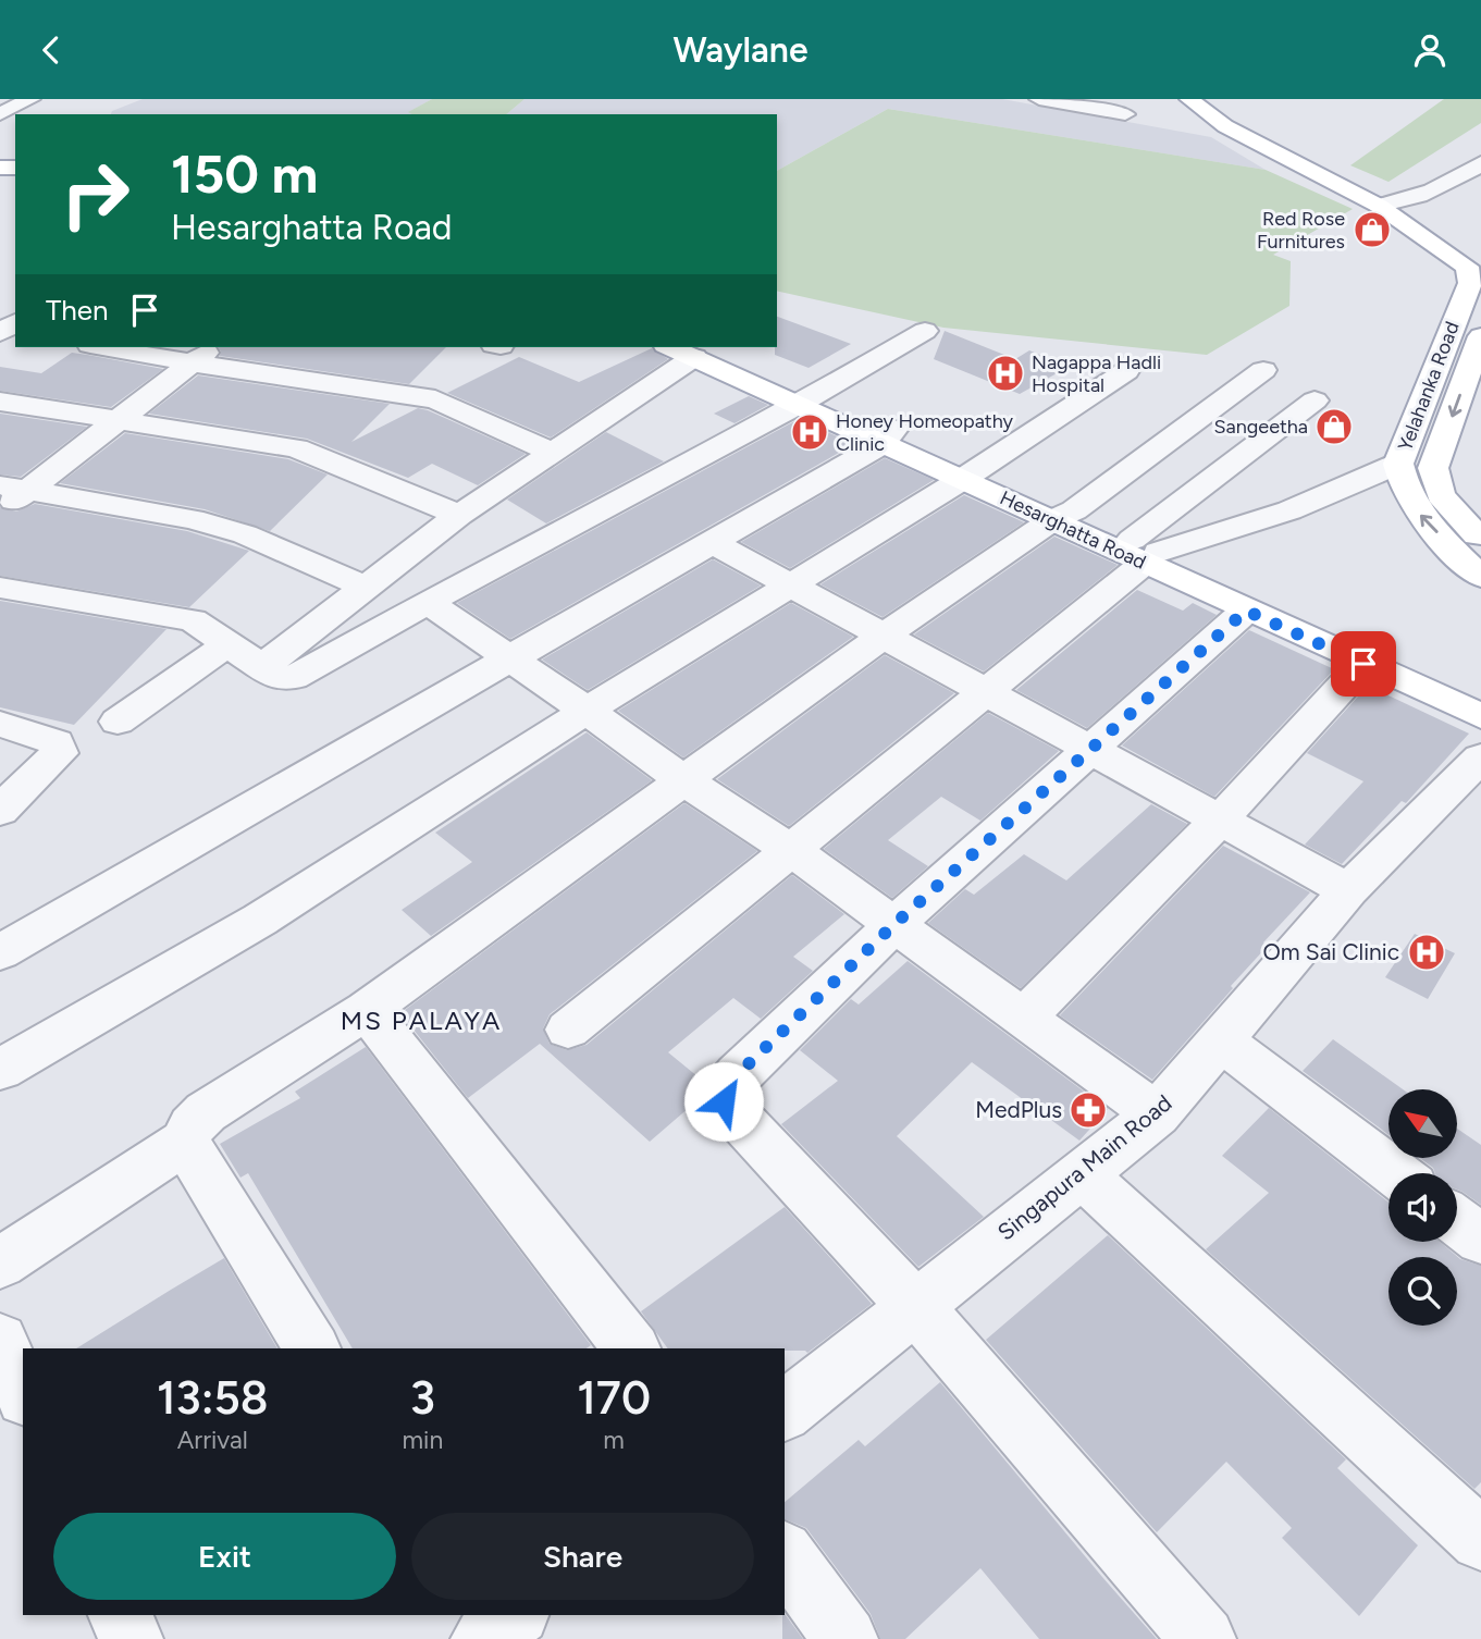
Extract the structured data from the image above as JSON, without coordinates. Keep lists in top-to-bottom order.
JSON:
{
  "streets": {
    "main road": ["Yelahanka Road", "Hesarghatta Road"],
    "street": ["Singapura Main Road"]
  },
  "districts": ["MS PALAYA"],
  "places": {
    "shop": ["Red Rose Furnitures", "Sangeetha"],
    "hospital": ["Nagappa Hadli Hospital", "Honey Homeopathy Clinic", "Om Sai Clinic"],
    "pharmacy": ["MedPlus"]
  },
  "north": "top left",
  "page": {
    "header": "Waylane",
    "turn": ["150 m", "Hesarghatta Road"],
    "then": "Then",
    "eta": [
      "13:58",
      "Arrival",
      "3",
      "min",
      "170",
      "m"
    ],
    "buttons": ["Exit", "Share"]
  }
}
